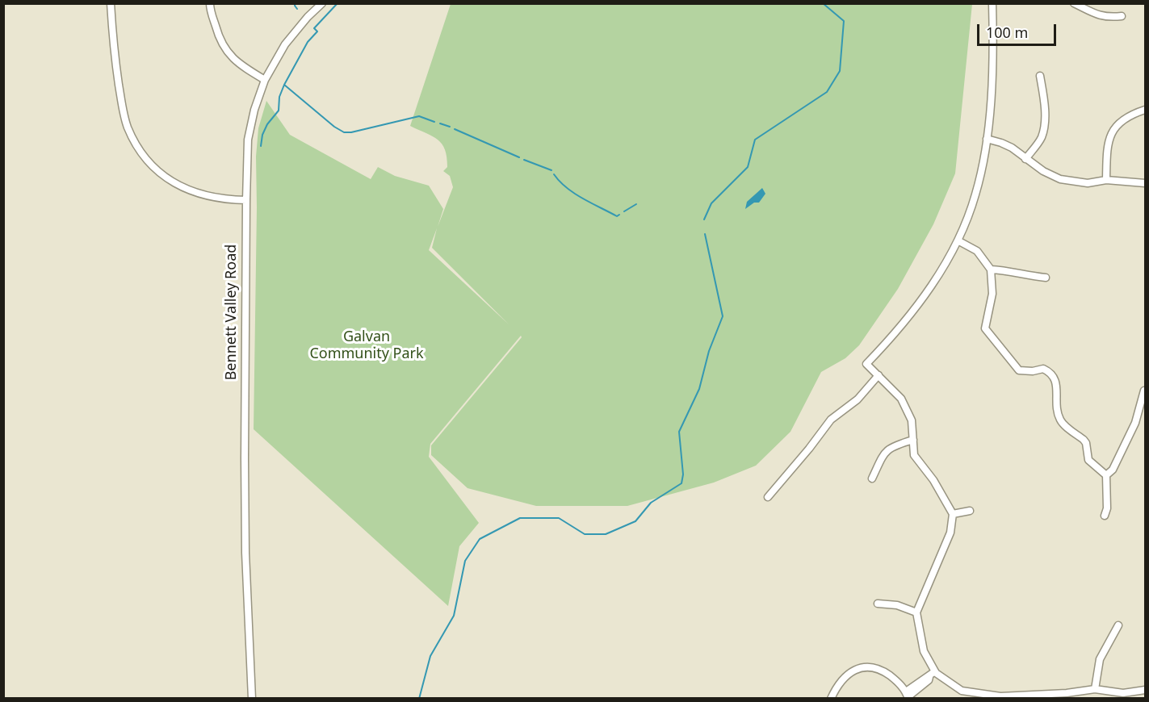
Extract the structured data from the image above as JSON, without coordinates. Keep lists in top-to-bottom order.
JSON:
{
  "streets": {
    "street": ["Bennett Valley Road"]
  },
  "parks": ["Galvan Community Park"],
  "scale_bar": "100 m"
}
